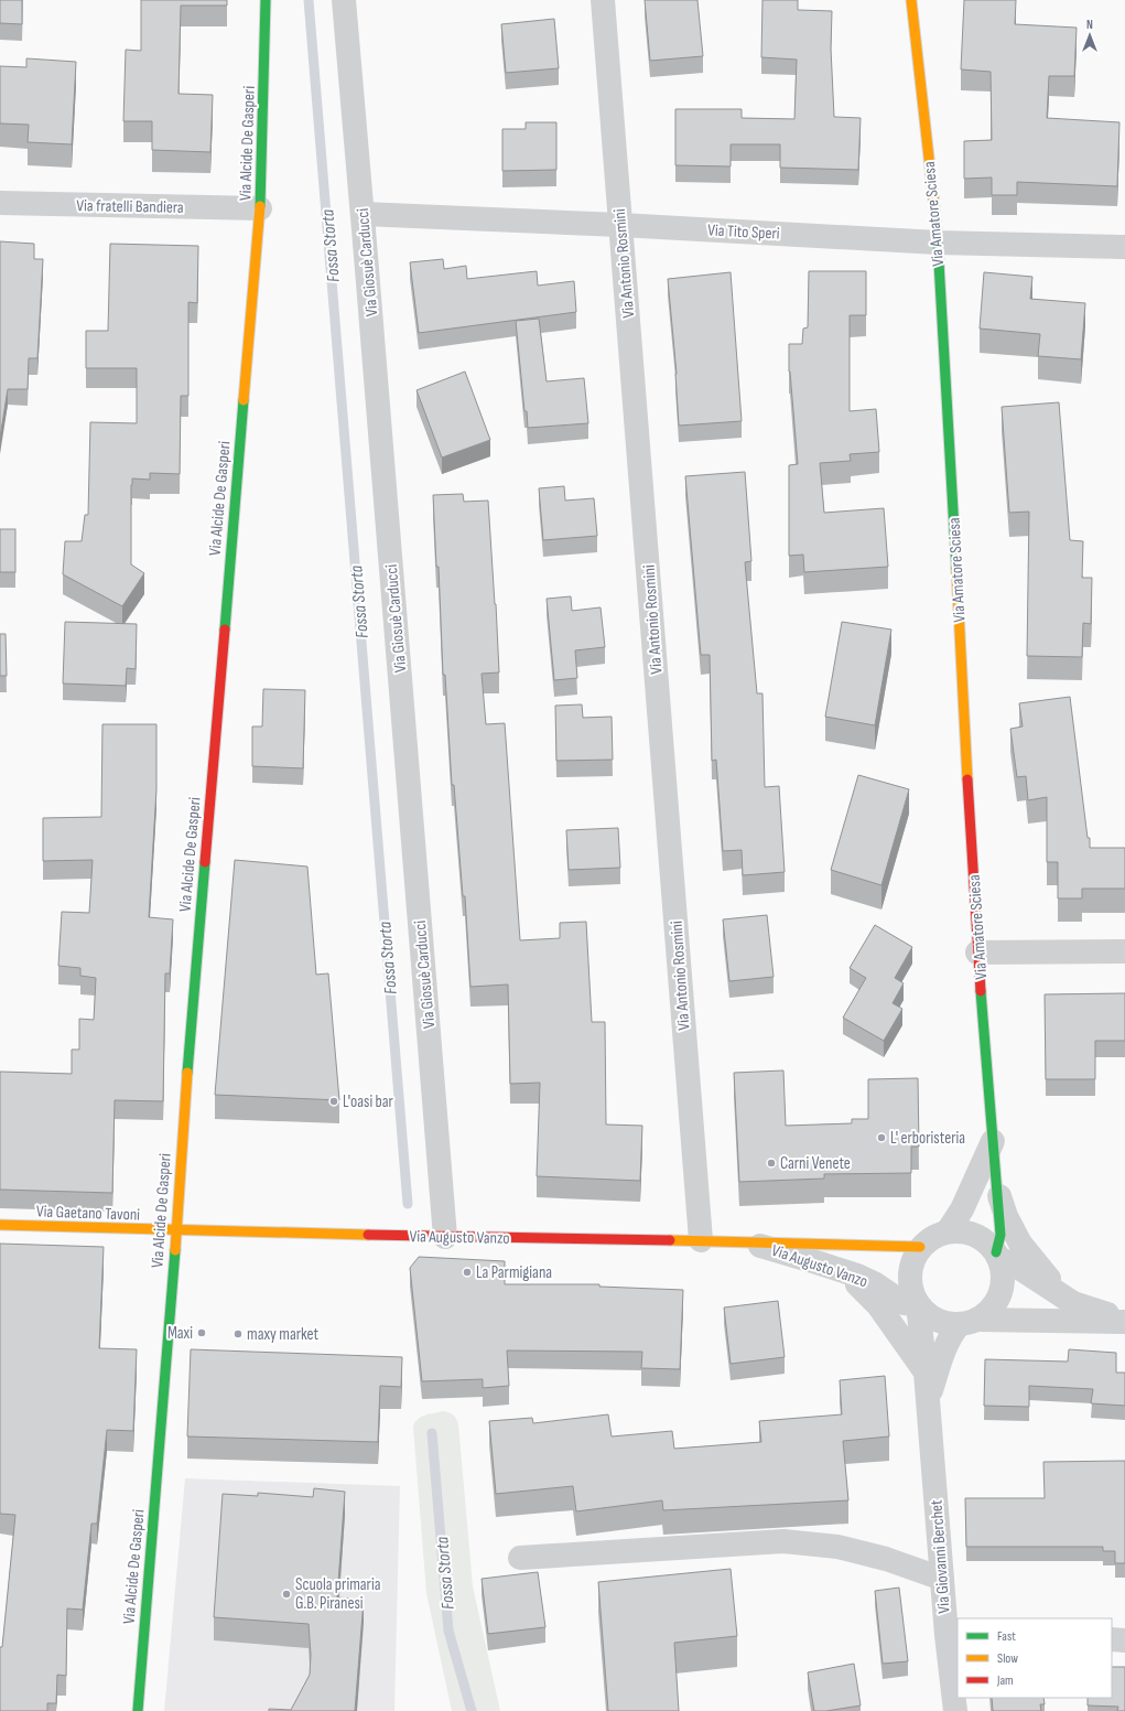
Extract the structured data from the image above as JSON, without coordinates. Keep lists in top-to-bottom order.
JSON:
{
  "streets": {
    "street": [
      "Via Alcide De Gasperi",
      "Via fratelli Bandiera",
      "Via Amatore Sciesa",
      "Via Tito Speri",
      "Via Giosuè Carducci",
      "Via Antonio Rosmini",
      "Via Gaetano Tavoni",
      "Via Augusto Vanzo",
      "Via Giovanni Berchet"
    ]
  },
  "crossings": [
    ["Via Alcide De Gasperi", "Via fratelli Bandiera"],
    ["Via Alcide De Gasperi", "Via Gaetano Tavoni"],
    ["Via Alcide De Gasperi", "Via Augusto Vanzo"],
    ["Via Amatore Sciesa", "Via Tito Speri"],
    ["Via Amatore Sciesa", "Via Augusto Vanzo"],
    ["Via Amatore Sciesa", "Via Giovanni Berchet"],
    ["Via Tito Speri", "Via Giosuè Carducci"],
    ["Via Tito Speri", "Via Antonio Rosmini"],
    ["Via Giosuè Carducci", "Via Augusto Vanzo"],
    ["Via Antonio Rosmini", "Via Augusto Vanzo"],
    ["Via Gaetano Tavoni", "Via Augusto Vanzo"],
    ["Via Augusto Vanzo", "Via Giovanni Berchet"]
  ],
  "water": ["Fossa Storta"],
  "places": [
    "L'oasi bar",
    "L' erboristeria",
    "Carni Venete",
    "La Parmigiana",
    "Maxi",
    "maxy market",
    "Scuola primaria G.B. Piranesi"
  ],
  "legend": ["Fast", "Slow", "Jam"],
  "north": "top"
}
